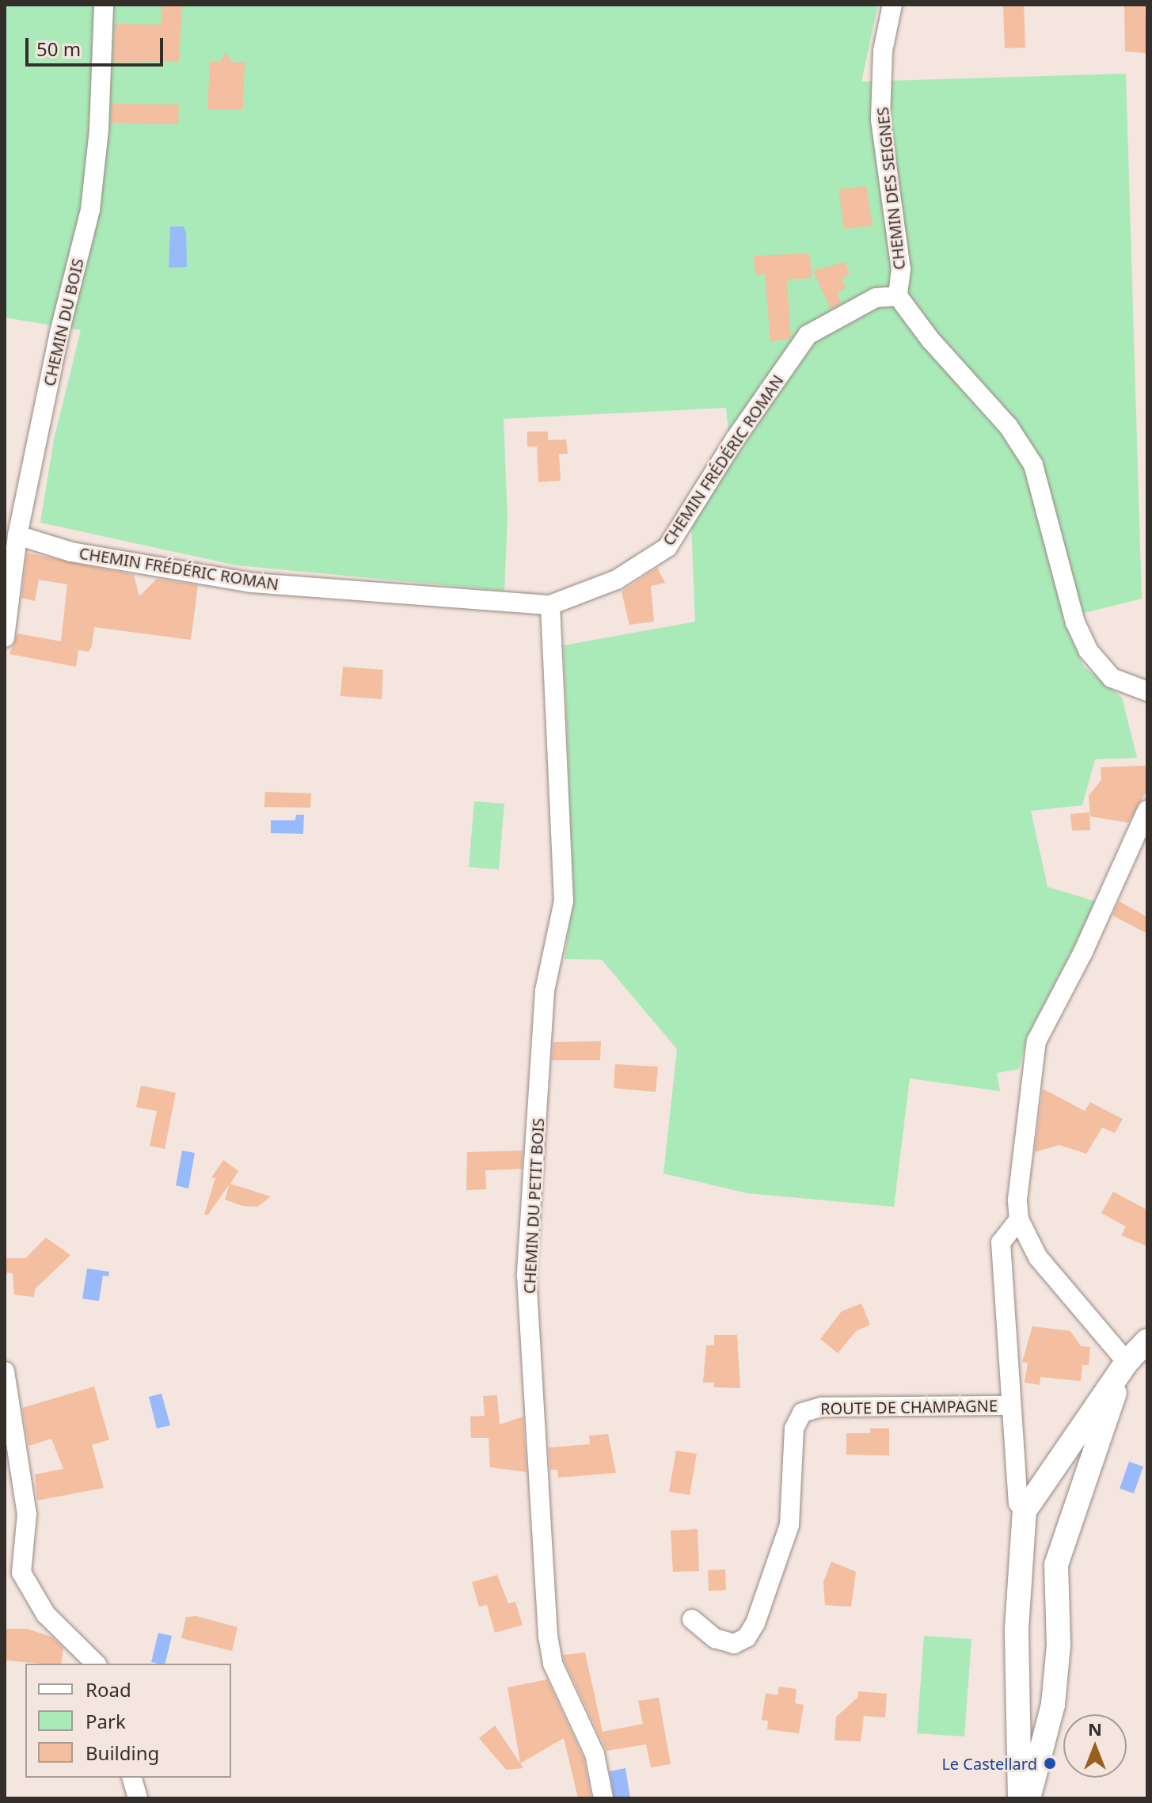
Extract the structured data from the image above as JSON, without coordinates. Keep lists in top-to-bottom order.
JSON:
{
  "streets": {
    "street": [
      "CHEMIN DES SEIGNES",
      "CHEMIN DU BOIS",
      "CHEMIN FRÉDÉRIC ROMAN",
      "CHEMIN DU PETIT BOIS",
      "ROUTE DE CHAMPAGNE"
    ]
  },
  "crossings": [
    ["CHEMIN DES SEIGNES", "CHEMIN FRÉDÉRIC ROMAN"],
    ["CHEMIN DU BOIS", "CHEMIN FRÉDÉRIC ROMAN"],
    ["CHEMIN FRÉDÉRIC ROMAN", "CHEMIN DU PETIT BOIS"]
  ],
  "places": ["Le Castellard"],
  "legend": ["Road", "Park", "Building"],
  "scale_bar": "50 m",
  "north": "top"
}
